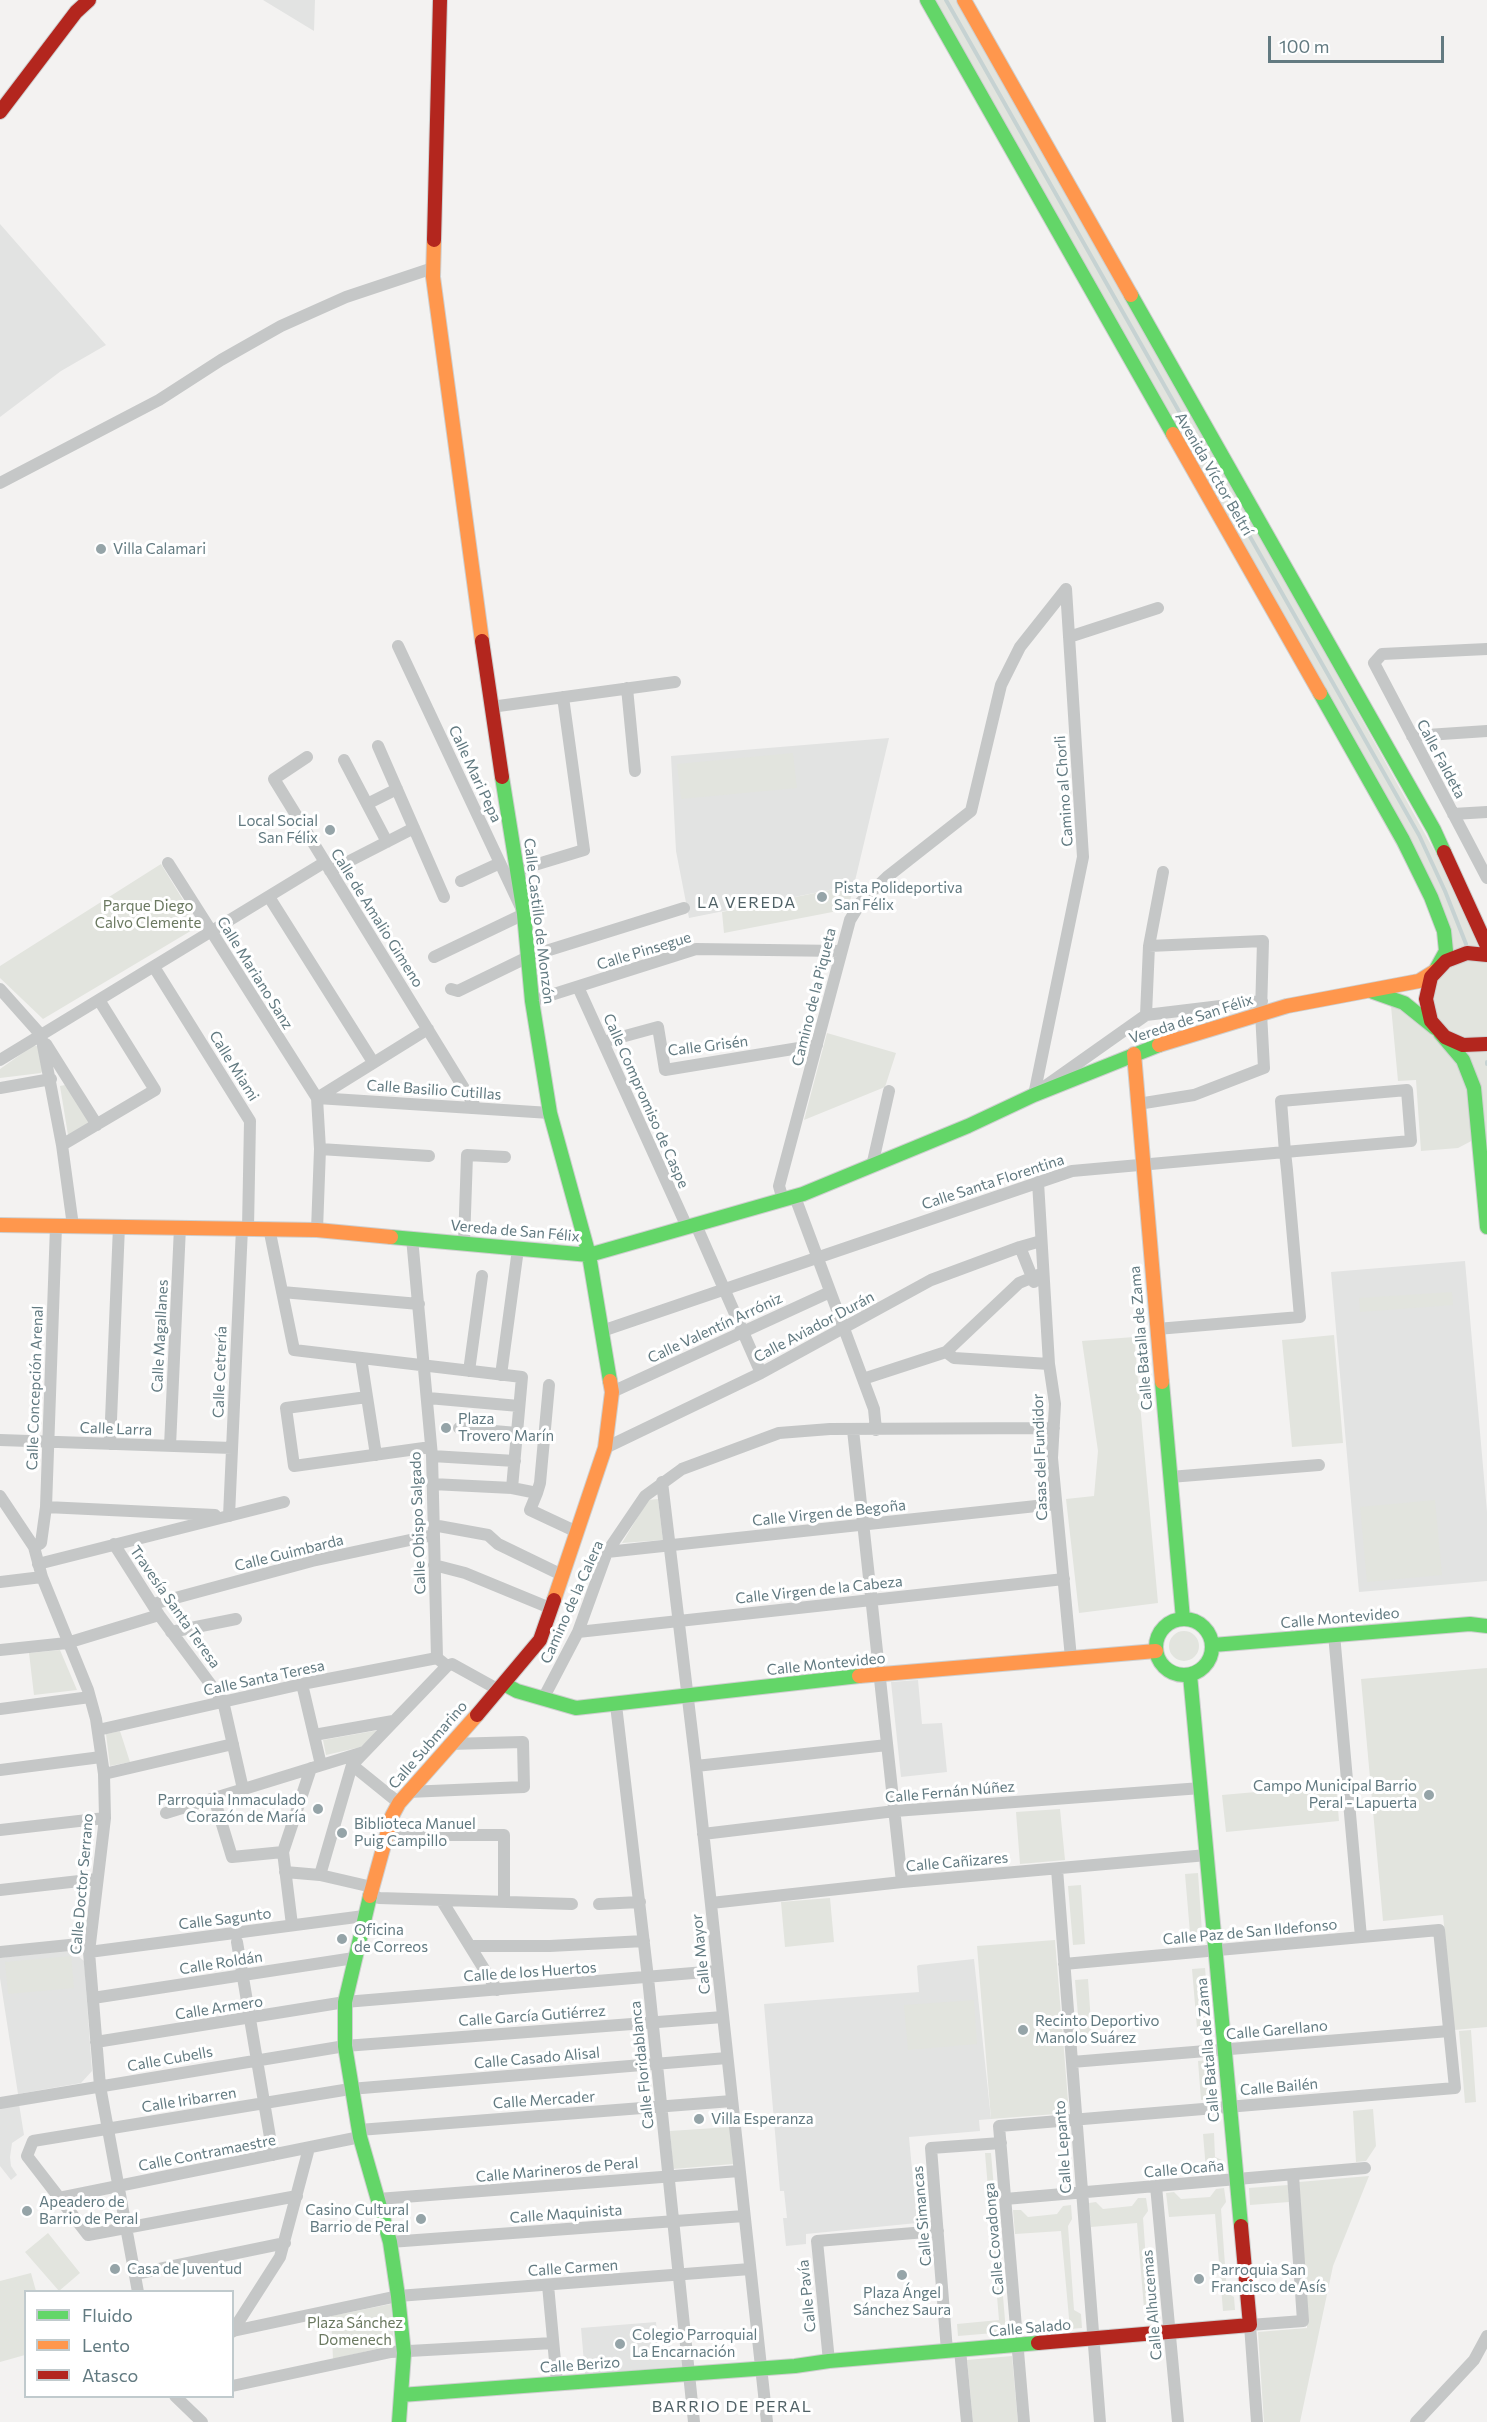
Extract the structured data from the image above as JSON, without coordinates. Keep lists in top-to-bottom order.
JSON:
{
  "streets": {
    "main road": [
      "Avenida Víctor Beltrí",
      "Calle Castillo de Monzón",
      "Vereda de San Félix",
      "Calle Batalla de Zama",
      "Calle Montevideo",
      "Calle Submarino",
      "Calle Salado",
      "Calle Berizo"
    ],
    "street": [
      "Calle Faldeta",
      "Calle Mari Pepa",
      "Camino al Chorli",
      "Calle de Amalio Gimeno",
      "Calle Pinsegue",
      "Calle Mariano Sanz",
      "Camino de la Piqueta",
      "Calle Grisén",
      "Calle Miami",
      "Calle Basilio Cutillas",
      "Calle Compromiso de Caspe",
      "Calle Santa Florentina",
      "Calle Aviador Durán",
      "Calle Valentín Arróniz",
      "Calle Magallanes",
      "Calle Cetrería",
      "Calle Concepción Arenal",
      "Calle Larra",
      "Casas del Fundidor",
      "Calle Virgen de Begoña",
      "Calle Obispo Salgado",
      "Calle Guimbarda",
      "Calle Virgen de la Cabeza",
      "Camino de la Calera",
      "Travesía Santa Teresa",
      "Calle Santa Teresa",
      "Calle Fernán Núñez",
      "Calle Cañizares",
      "Calle Doctor Serrano",
      "Calle Sagunto",
      "Calle Paz de San Ildefonso",
      "Calle Mayor",
      "Calle Roldán",
      "Calle de los Huertos",
      "Calle Armero",
      "Calle García Gutiérrez",
      "Calle Garellano",
      "Calle Casado Alisal",
      "Calle Cubells",
      "Calle Floridablanca",
      "Calle Bailén",
      "Calle Iribarren",
      "Calle Mercader",
      "Calle Lepanto",
      "Calle Contramaestre",
      "Calle Ocaña",
      "Calle Marineros de Peral",
      "Calle Maquinista",
      "Calle Simancas",
      "Calle Covadonga",
      "Calle Carmen",
      "Calle Pavía",
      "Calle Alhucemas"
    ]
  },
  "crossings": [
    ["Avenida Víctor Beltrí", "Vereda de San Félix"],
    ["Calle Mari Pepa", "Calle Castillo de Monzón"],
    ["Camino al Chorli", "Camino de la Piqueta"],
    ["Camino al Chorli", "Vereda de San Félix"],
    ["Calle de Amalio Gimeno", "Calle Basilio Cutillas"],
    ["Calle Castillo de Monzón", "Calle Pinsegue"],
    ["Calle Castillo de Monzón", "Vereda de San Félix"],
    ["Calle Castillo de Monzón", "Calle Basilio Cutillas"],
    ["Calle Castillo de Monzón", "Calle Submarino"],
    ["Calle Pinsegue", "Camino de la Piqueta"],
    ["Calle Pinsegue", "Calle Compromiso de Caspe"],
    ["Calle Mariano Sanz", "Calle Basilio Cutillas"],
    ["Camino de la Piqueta", "Vereda de San Félix"],
    ["Camino de la Piqueta", "Calle Grisén"],
    ["Vereda de San Félix", "Calle Miami"],
    ["Vereda de San Félix", "Calle Compromiso de Caspe"],
    ["Vereda de San Félix", "Calle Magallanes"],
    ["Vereda de San Félix", "Calle Batalla de Zama"],
    ["Vereda de San Félix", "Calle Cetrería"],
    ["Vereda de San Félix", "Calle Concepción Arenal"],
    ["Vereda de San Félix", "Calle Obispo Salgado"],
    ["Vereda de San Félix", "Calle Submarino"],
    ["Calle Grisén", "Calle Compromiso de Caspe"],
    ["Calle Miami", "Calle Cetrería"],
    ["Calle Compromiso de Caspe", "Calle Santa Florentina"],
    ["Calle Compromiso de Caspe", "Calle Aviador Durán"],
    ["Calle Compromiso de Caspe", "Calle Valentín Arróniz"],
    ["Calle Santa Florentina", "Calle Batalla de Zama"],
    ["Calle Santa Florentina", "Casas del Fundidor"],
    ["Calle Santa Florentina", "Calle Submarino"],
    ["Calle Aviador Durán", "Casas del Fundidor"],
    ["Calle Aviador Durán", "Calle Submarino"],
    ["Calle Valentín Arróniz", "Calle Submarino"],
    ["Calle Magallanes", "Calle Larra"],
    ["Calle Batalla de Zama", "Calle Montevideo"],
    ["Calle Batalla de Zama", "Calle Fernán Núñez"],
    ["Calle Batalla de Zama", "Calle Cañizares"],
    ["Calle Batalla de Zama", "Calle Paz de San Ildefonso"],
    ["Calle Batalla de Zama", "Calle Garellano"],
    ["Calle Batalla de Zama", "Calle Bailén"],
    ["Calle Batalla de Zama", "Calle Ocaña"],
    ["Calle Batalla de Zama", "Calle Salado"],
    ["Calle Cetrería", "Calle Larra"],
    ["Calle Concepción Arenal", "Calle Larra"],
    ["Calle Concepción Arenal", "Calle Doctor Serrano"],
    ["Casas del Fundidor", "Calle Virgen de Begoña"],
    ["Casas del Fundidor", "Calle Virgen de la Cabeza"],
    ["Casas del Fundidor", "Camino de la Calera"],
    ["Casas del Fundidor", "Calle Montevideo"],
    ["Calle Virgen de Begoña", "Camino de la Calera"],
    ["Calle Virgen de Begoña", "Calle Mayor"],
    ["Calle Obispo Salgado", "Calle Guimbarda"],
    ["Calle Obispo Salgado", "Calle Santa Teresa"],
    ["Calle Guimbarda", "Travesía Santa Teresa"],
    ["Calle Guimbarda", "Calle Submarino"],
    ["Calle Guimbarda", "Calle Doctor Serrano"],
    ["Calle Virgen de la Cabeza", "Camino de la Calera"],
    ["Calle Virgen de la Cabeza", "Calle Mayor"],
    ["Camino de la Calera", "Calle Montevideo"],
    ["Camino de la Calera", "Calle Mayor"],
    ["Travesía Santa Teresa", "Calle Santa Teresa"],
    ["Calle Montevideo", "Calle Submarino"],
    ["Calle Montevideo", "Calle Mayor"],
    ["Calle Montevideo", "Calle Floridablanca"],
    ["Calle Santa Teresa", "Calle Doctor Serrano"],
    ["Calle Submarino", "Calle Sagunto"],
    ["Calle Submarino", "Calle Roldán"],
    ["Calle Submarino", "Calle de los Huertos"],
    ["Calle Submarino", "Calle Armero"],
    ["Calle Submarino", "Calle García Gutiérrez"],
    ["Calle Submarino", "Calle Casado Alisal"],
    ["Calle Submarino", "Calle Cubells"],
    ["Calle Submarino", "Calle Iribarren"],
    ["Calle Submarino", "Calle Mercader"],
    ["Calle Submarino", "Calle Contramaestre"],
    ["Calle Submarino", "Calle Marineros de Peral"],
    ["Calle Submarino", "Calle Maquinista"],
    ["Calle Submarino", "Calle Carmen"],
    ["Calle Submarino", "Calle Berizo"],
    ["Calle Fernán Núñez", "Calle Mayor"],
    ["Calle Cañizares", "Calle Mayor"],
    ["Calle Cañizares", "Calle Lepanto"],
    ["Calle Doctor Serrano", "Calle Sagunto"],
    ["Calle Doctor Serrano", "Calle Roldán"],
    ["Calle Doctor Serrano", "Calle Armero"],
    ["Calle Doctor Serrano", "Calle Cubells"],
    ["Calle Doctor Serrano", "Calle Iribarren"],
    ["Calle Doctor Serrano", "Calle Contramaestre"],
    ["Calle Paz de San Ildefonso", "Calle Garellano"],
    ["Calle Paz de San Ildefonso", "Calle Bailén"],
    ["Calle Paz de San Ildefonso", "Calle Lepanto"],
    ["Calle Mayor", "Calle de los Huertos"],
    ["Calle Mayor", "Calle García Gutiérrez"],
    ["Calle Mayor", "Calle Casado Alisal"],
    ["Calle Mayor", "Calle Mercader"],
    ["Calle Mayor", "Calle Marineros de Peral"],
    ["Calle Mayor", "Calle Maquinista"],
    ["Calle Mayor", "Calle Carmen"],
    ["Calle Mayor", "Calle Salado"],
    ["Calle Mayor", "Calle Berizo"],
    ["Calle de los Huertos", "Calle Armero"],
    ["Calle de los Huertos", "Calle Floridablanca"],
    ["Calle García Gutiérrez", "Calle Cubells"],
    ["Calle García Gutiérrez", "Calle Floridablanca"],
    ["Calle Garellano", "Calle Bailén"],
    ["Calle Garellano", "Calle Lepanto"],
    ["Calle Casado Alisal", "Calle Floridablanca"],
    ["Calle Casado Alisal", "Calle Iribarren"],
    ["Calle Floridablanca", "Calle Mercader"],
    ["Calle Floridablanca", "Calle Marineros de Peral"],
    ["Calle Floridablanca", "Calle Maquinista"],
    ["Calle Floridablanca", "Calle Carmen"],
    ["Calle Floridablanca", "Calle Berizo"],
    ["Calle Bailén", "Calle Lepanto"],
    ["Calle Bailén", "Calle Covadonga"],
    ["Calle Iribarren", "Calle Contramaestre"],
    ["Calle Mercader", "Calle Contramaestre"],
    ["Calle Lepanto", "Calle Ocaña"],
    ["Calle Lepanto", "Calle Salado"],
    ["Calle Ocaña", "Calle Covadonga"],
    ["Calle Ocaña", "Calle Alhucemas"],
    ["Calle Ocaña", "Calle Salado"],
    ["Calle Simancas", "Calle Covadonga"],
    ["Calle Simancas", "Calle Pavía"],
    ["Calle Simancas", "Calle Salado"],
    ["Calle Covadonga", "Calle Salado"],
    ["Calle Pavía", "Calle Salado"],
    ["Calle Alhucemas", "Calle Salado"],
    ["Calle Salado", "Calle Berizo"]
  ],
  "districts": ["LA VEREDA", "BARRIO DE PERAL"],
  "parks": ["Parque Diego Calvo Clemente", "Plaza Sánchez Domenech"],
  "places": [
    "Villa Calamari",
    "Local Social San Félix",
    "Pista Polideportiva San Félix",
    "Plaza Trovero Marín",
    "Campo Municipal Barrio Peral - Lapuerta",
    "Parroquia Inmaculado Corazón de María",
    "Biblioteca Manuel Puig Campillo",
    "Oficina de Correos",
    "Recinto Deportivo Manolo Suárez",
    "Villa Esperanza",
    "Apeadero de Barrio de Peral",
    "Casino Cultural Barrio de Peral",
    "Casa de Juventud",
    "Plaza Ángel Sánchez Saura",
    "Parroquia San Francisco de Asís",
    "Colegio Parroquial La Encarnación"
  ],
  "legend": ["Fluido", "Lento", "Atasco"],
  "scale_bar": "100 m"
}
